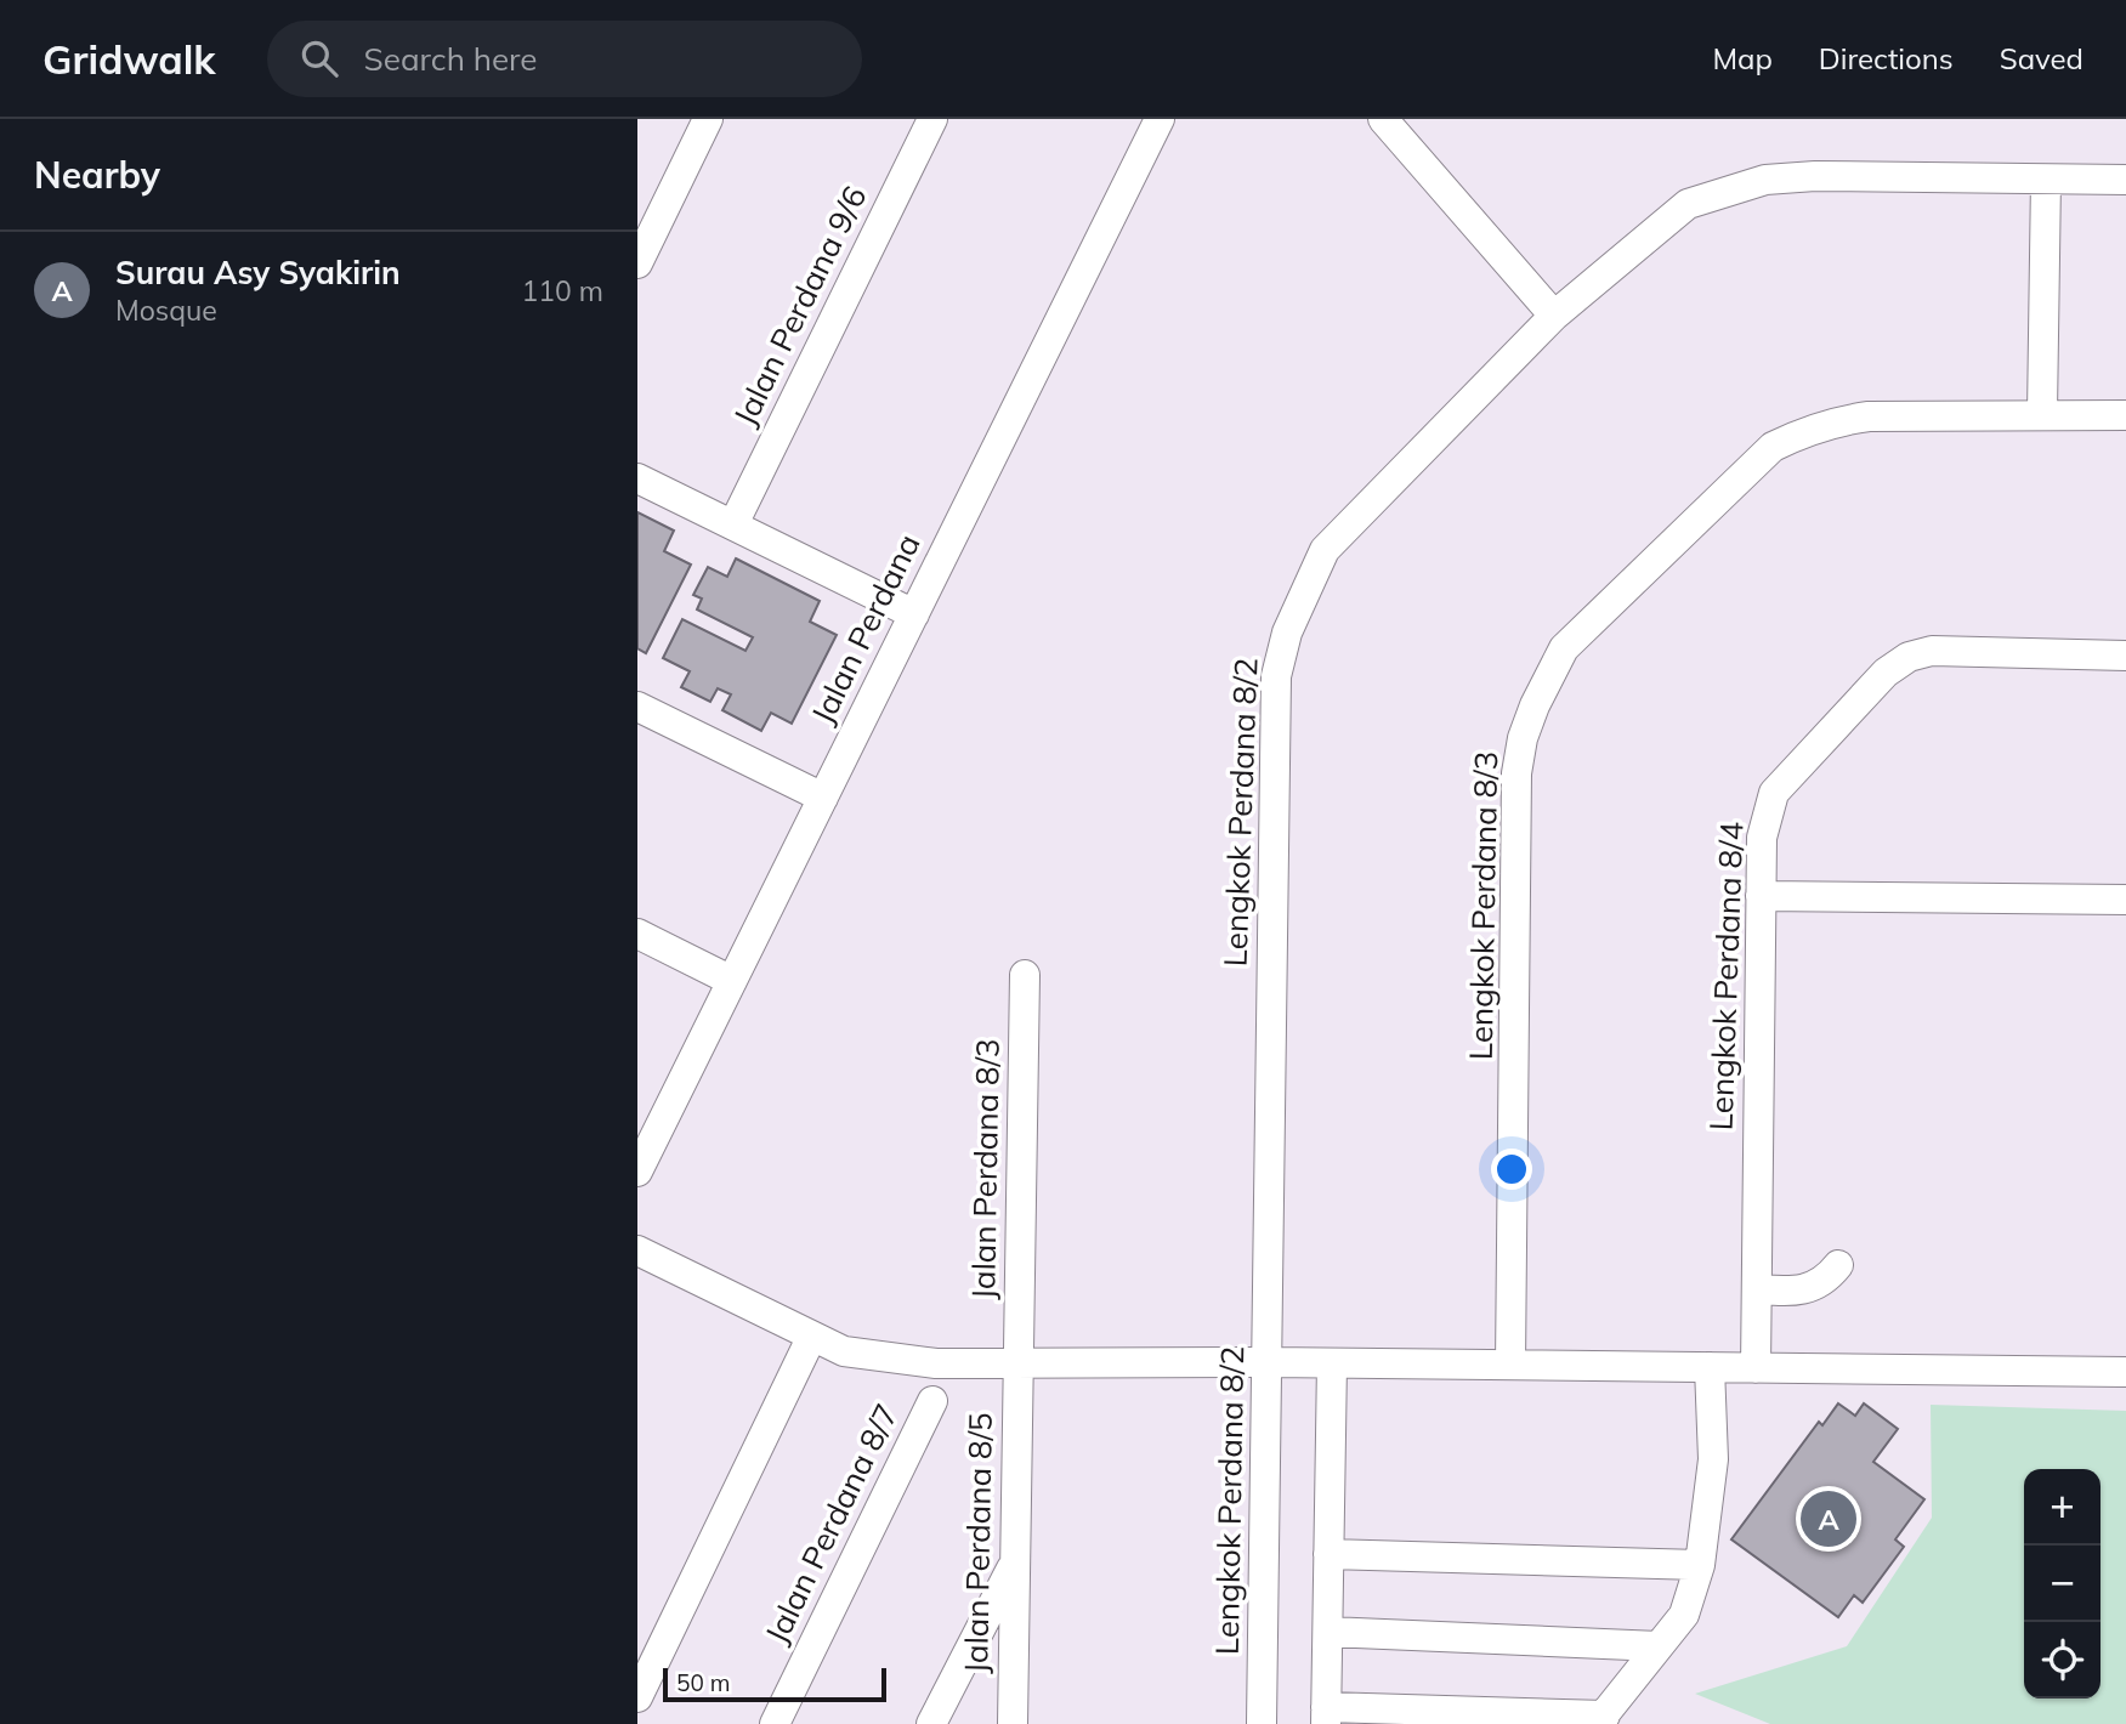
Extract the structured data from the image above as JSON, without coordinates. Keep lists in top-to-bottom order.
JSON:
{
  "streets": {
    "street": [
      "Jalan Perdana 9/6",
      "Jalan Perdana",
      "Lengkok Perdana 8/2",
      "Lengkok Perdana 8/3",
      "Lengkok Perdana 8/4",
      "Jalan Perdana 8/3",
      "Jalan Perdana 8/7",
      "Jalan Perdana 8/5"
    ]
  },
  "crossings": [
    ["Jalan Perdana 8/3", "Jalan Perdana 8/5"]
  ],
  "scale_bar": "50 m",
  "page": {
    "header": "Gridwalk",
    "search": "Search here",
    "nav": ["Map", "Directions", "Saved"],
    "heading": "Nearby",
    "list": [
      {
        "mark": "A",
        "name": "Surau Asy Syakirin",
        "note": "Mosque",
        "value": "110 m"
      }
    ],
    "map_buttons": ["+", "−"],
    "pins": "A",
    "scale": "50 m"
  }
}
